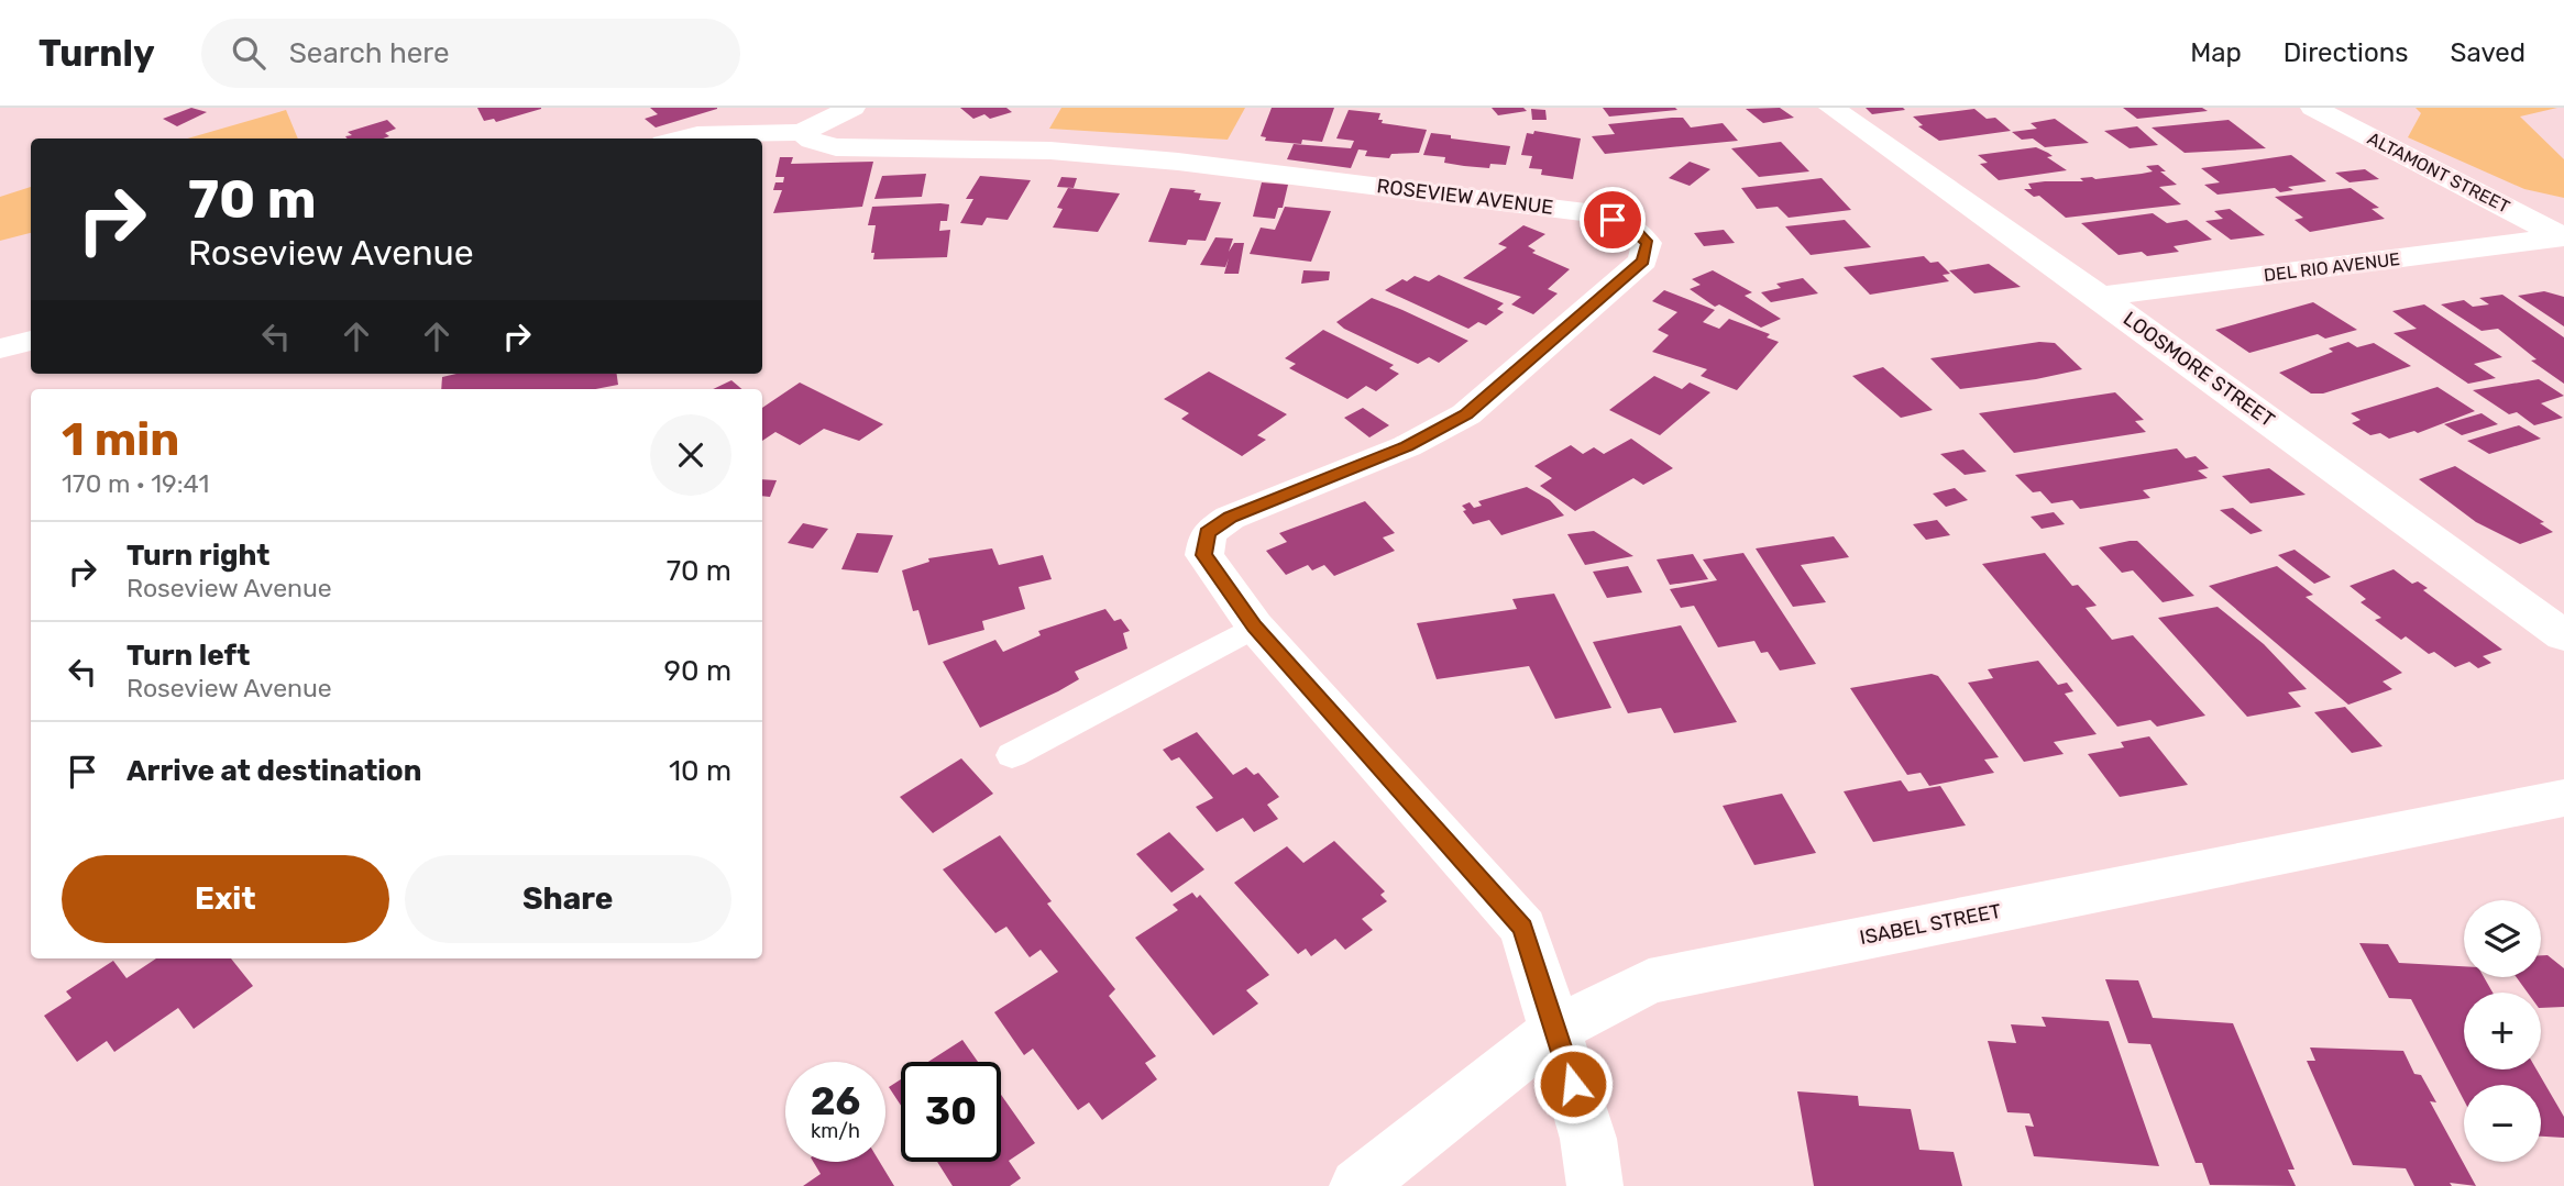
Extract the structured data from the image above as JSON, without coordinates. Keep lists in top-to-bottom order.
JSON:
{
  "streets": {
    "street": [
      "ALTAMONT STREET",
      "ROSEVIEW AVENUE",
      "DEL RIO AVENUE",
      "LOOSMORE STREET",
      "ISABEL STREET"
    ]
  },
  "crossings": [
    ["ALTAMONT STREET", "DEL RIO AVENUE"],
    ["ROSEVIEW AVENUE", "ISABEL STREET"],
    ["DEL RIO AVENUE", "LOOSMORE STREET"]
  ],
  "page": {
    "header": "Turnly",
    "search": "Search here",
    "nav": ["Map", "Directions", "Saved"],
    "turn": ["70 m", "Roseview Avenue"],
    "heading": ["1 min", "170 m · 19:41"],
    "list": [
      {
        "name": "Turn right",
        "note": "Roseview Avenue",
        "value": "70 m"
      },
      {
        "name": "Turn left",
        "note": "Roseview Avenue",
        "value": "90 m"
      },
      {
        "name": "Arrive at destination",
        "value": "10 m"
      }
    ],
    "buttons": ["Exit", "Share"],
    "map_buttons": ["+", "−"],
    "speed": "26 km/h",
    "limit": "30"
  }
}
